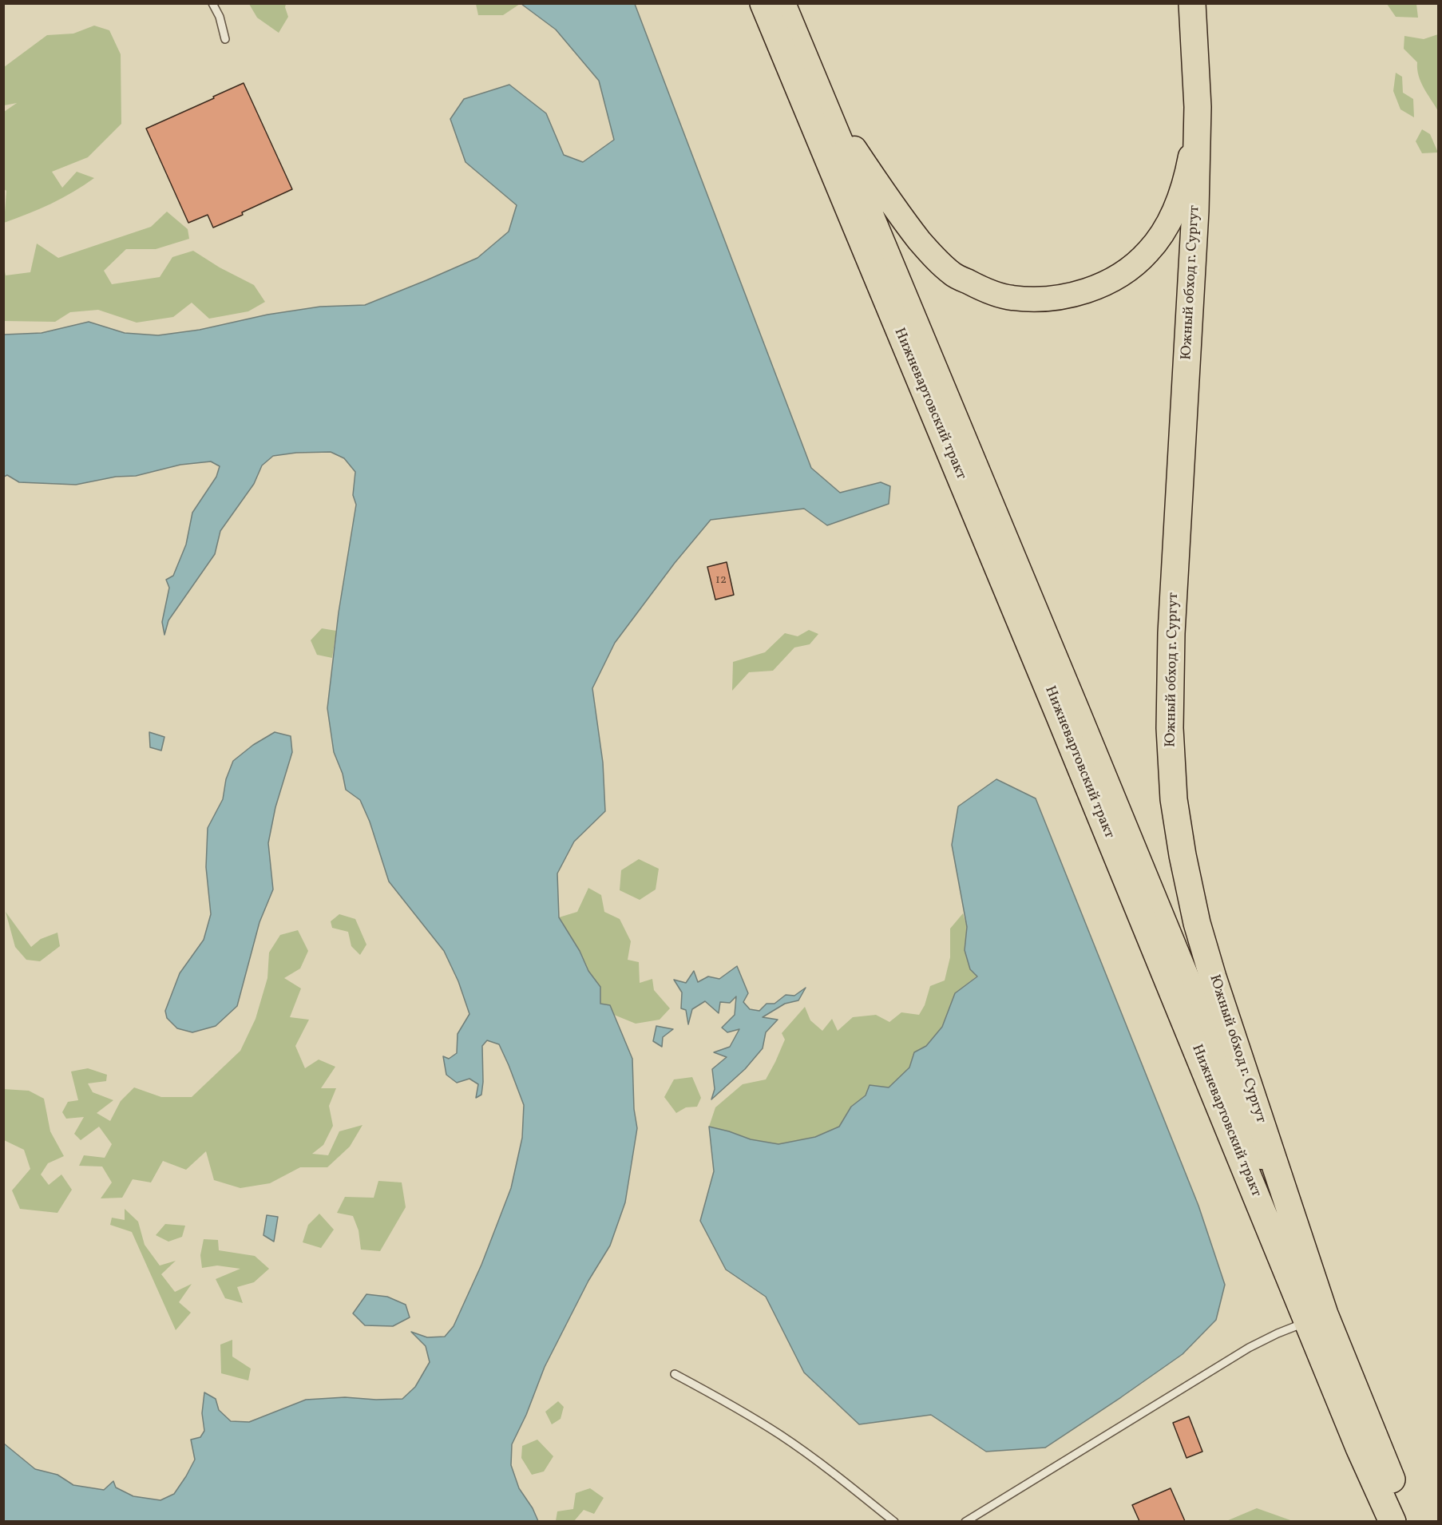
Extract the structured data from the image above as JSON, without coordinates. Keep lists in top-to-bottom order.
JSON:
{
  "streets": {
    "highway": ["Южный обход г. Сургут", "Нижневартовский тракт"]
  },
  "crossings": [
    ["Южный обход г. Сургут", "Нижневартовский тракт"]
  ],
  "house_numbers": ["12"]
}
